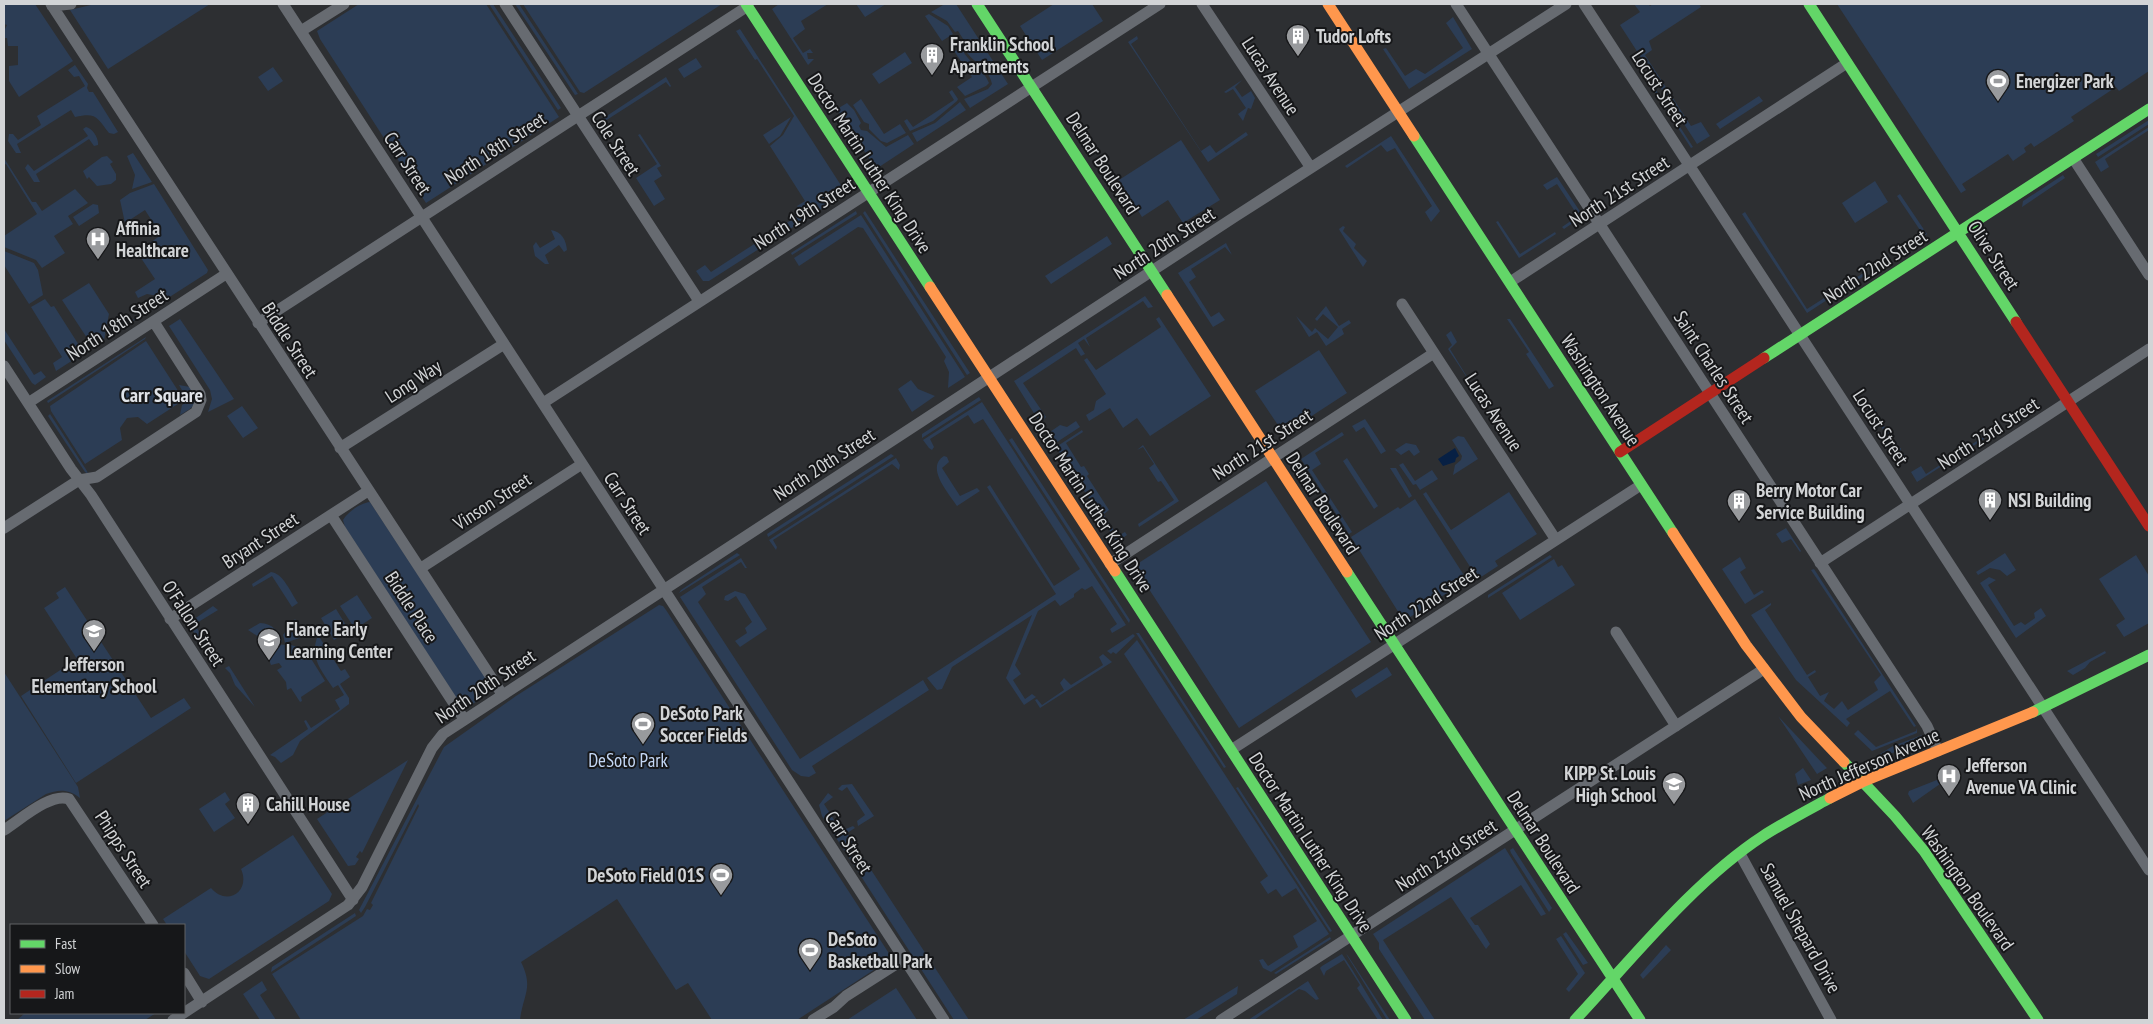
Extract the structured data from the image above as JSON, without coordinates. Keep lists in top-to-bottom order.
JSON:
{
  "streets": {
    "main road": [
      "Doctor Martin Luther King Drive",
      "Delmar Boulevard",
      "Olive Street",
      "North 22nd Street",
      "Washington Avenue",
      "North Jefferson Avenue",
      "Washington Boulevard"
    ],
    "street": [
      "Lucas Avenue",
      "Locust Street",
      "Cole Street",
      "North 18th Street",
      "Carr Street",
      "North 21st Street",
      "North 19th Street",
      "North 20th Street",
      "Biddle Street",
      "Saint Charles Street",
      "Long Way",
      "North 23rd Street",
      "Vinson Street",
      "Bryant Street",
      "Biddle Place",
      "O'Fallon Street",
      "Phipps Street",
      "Samuel Shepard Drive"
    ]
  },
  "crossings": [
    ["Lucas Avenue", "North 21st Street"],
    ["Lucas Avenue", "North 20th Street"],
    ["Lucas Avenue", "North 22nd Street"],
    ["Locust Street", "North 21st Street"],
    ["Locust Street", "North 22nd Street"],
    ["Locust Street", "North 23rd Street"],
    ["Locust Street", "North Jefferson Avenue"],
    ["Cole Street", "North 18th Street"],
    ["Cole Street", "North 19th Street"],
    ["North 18th Street", "Carr Street"],
    ["North 18th Street", "Doctor Martin Luther King Drive"],
    ["North 18th Street", "Biddle Street"],
    ["North 18th Street", "O'Fallon Street"],
    ["Carr Street", "North 19th Street"],
    ["Carr Street", "North 20th Street"],
    ["Carr Street", "Long Way"],
    ["Carr Street", "Vinson Street"],
    ["Doctor Martin Luther King Drive", "North 21st Street"],
    ["Doctor Martin Luther King Drive", "North 19th Street"],
    ["Doctor Martin Luther King Drive", "North 20th Street"],
    ["Doctor Martin Luther King Drive", "North 22nd Street"],
    ["Doctor Martin Luther King Drive", "North 23rd Street"],
    ["Delmar Boulevard", "North 21st Street"],
    ["Delmar Boulevard", "North 19th Street"],
    ["Delmar Boulevard", "North 20th Street"],
    ["Delmar Boulevard", "North 22nd Street"],
    ["Delmar Boulevard", "North 23rd Street"],
    ["Delmar Boulevard", "North Jefferson Avenue"],
    ["North 21st Street", "Olive Street"],
    ["North 21st Street", "Saint Charles Street"],
    ["North 21st Street", "Washington Avenue"],
    ["North 20th Street", "Biddle Street"],
    ["North 20th Street", "Saint Charles Street"],
    ["North 20th Street", "Washington Avenue"],
    ["North 20th Street", "Biddle Place"],
    ["North 20th Street", "O'Fallon Street"],
    ["Olive Street", "North 22nd Street"],
    ["Olive Street", "North 23rd Street"],
    ["North 22nd Street", "Saint Charles Street"],
    ["North 22nd Street", "Washington Avenue"],
    ["Biddle Street", "Long Way"],
    ["Biddle Street", "Vinson Street"],
    ["Biddle Street", "Bryant Street"],
    ["Saint Charles Street", "North 23rd Street"],
    ["Saint Charles Street", "North Jefferson Avenue"],
    ["Washington Avenue", "North 23rd Street"],
    ["Washington Avenue", "North Jefferson Avenue"],
    ["Washington Avenue", "Washington Boulevard"],
    ["Bryant Street", "Biddle Place"],
    ["Bryant Street", "O'Fallon Street"],
    ["North Jefferson Avenue", "Washington Boulevard"],
    ["North Jefferson Avenue", "Samuel Shepard Drive"]
  ],
  "districts": ["Carr Square"],
  "parks": ["DeSoto Park"],
  "places": {
    "building": [
      "Tudor Lofts",
      "Franklin School Apartments",
      "NSI Building",
      "Berry Motor Car Service Building",
      "Cahill House"
    ],
    "sports": [
      "Energizer Park",
      "DeSoto Park Soccer Fields",
      "DeSoto Field 01S",
      "DeSoto Basketball Park"
    ],
    "hospital": ["Affinia Healthcare", "Jefferson Avenue VA Clinic"],
    "school or university": ["Jefferson Elementary School", "Flance Early Learning Center", "KIPP St. Louis High School"]
  },
  "legend": ["Fast", "Slow", "Jam"]
}
